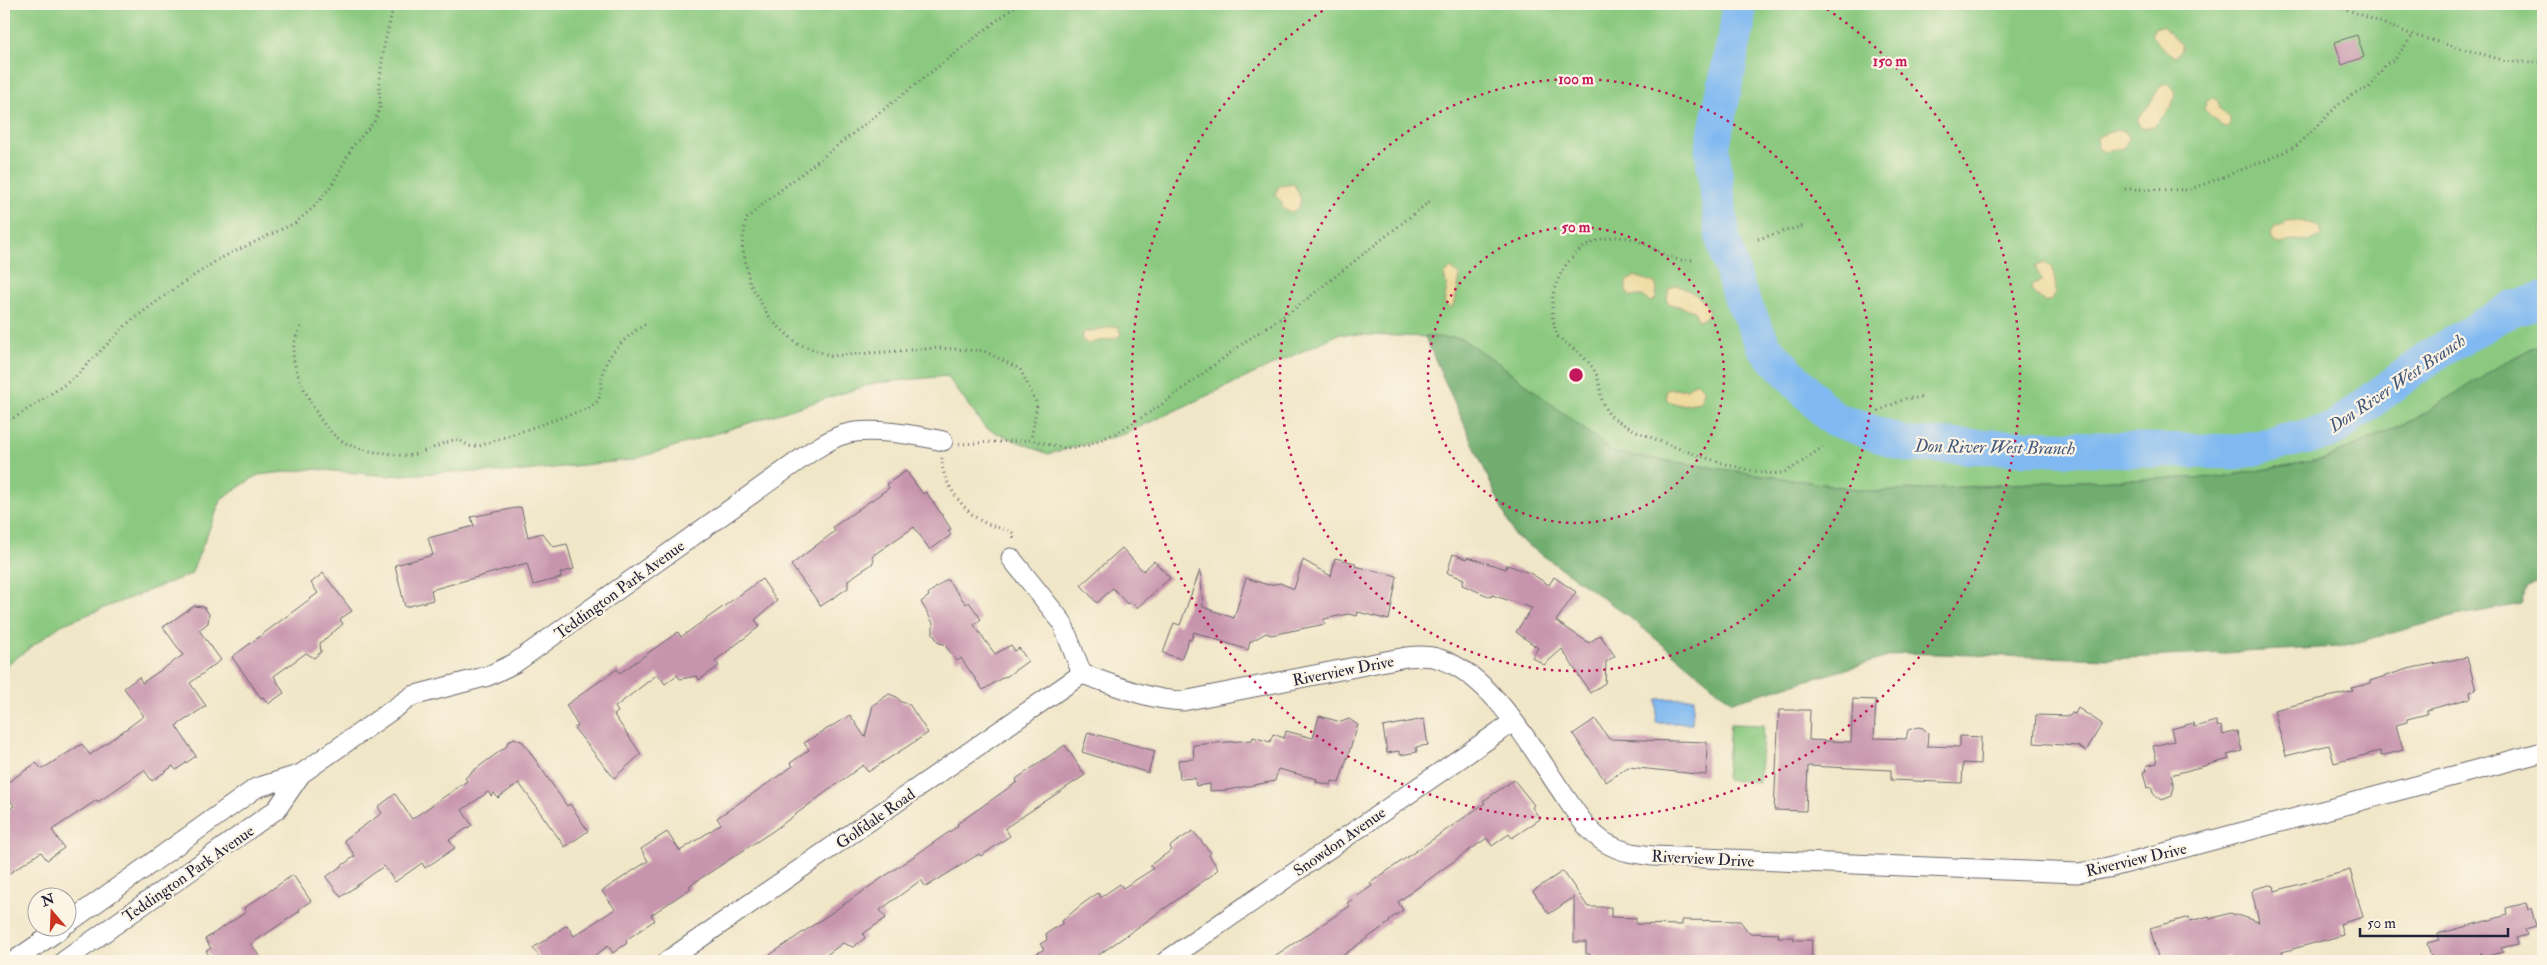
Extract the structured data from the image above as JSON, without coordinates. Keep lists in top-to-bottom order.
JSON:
{
  "streets": {
    "street": [
      "Teddington Park Avenue",
      "Riverview Drive",
      "Golfdale Road",
      "Snowdon Avenue"
    ]
  },
  "crossings": [
    ["Riverview Drive", "Golfdale Road"],
    ["Riverview Drive", "Snowdon Avenue"]
  ],
  "water": ["Don River West Branch"],
  "scale_bar": "50 m",
  "north": "top",
  "rings": ["150 m", "100 m", "50 m"]
}
